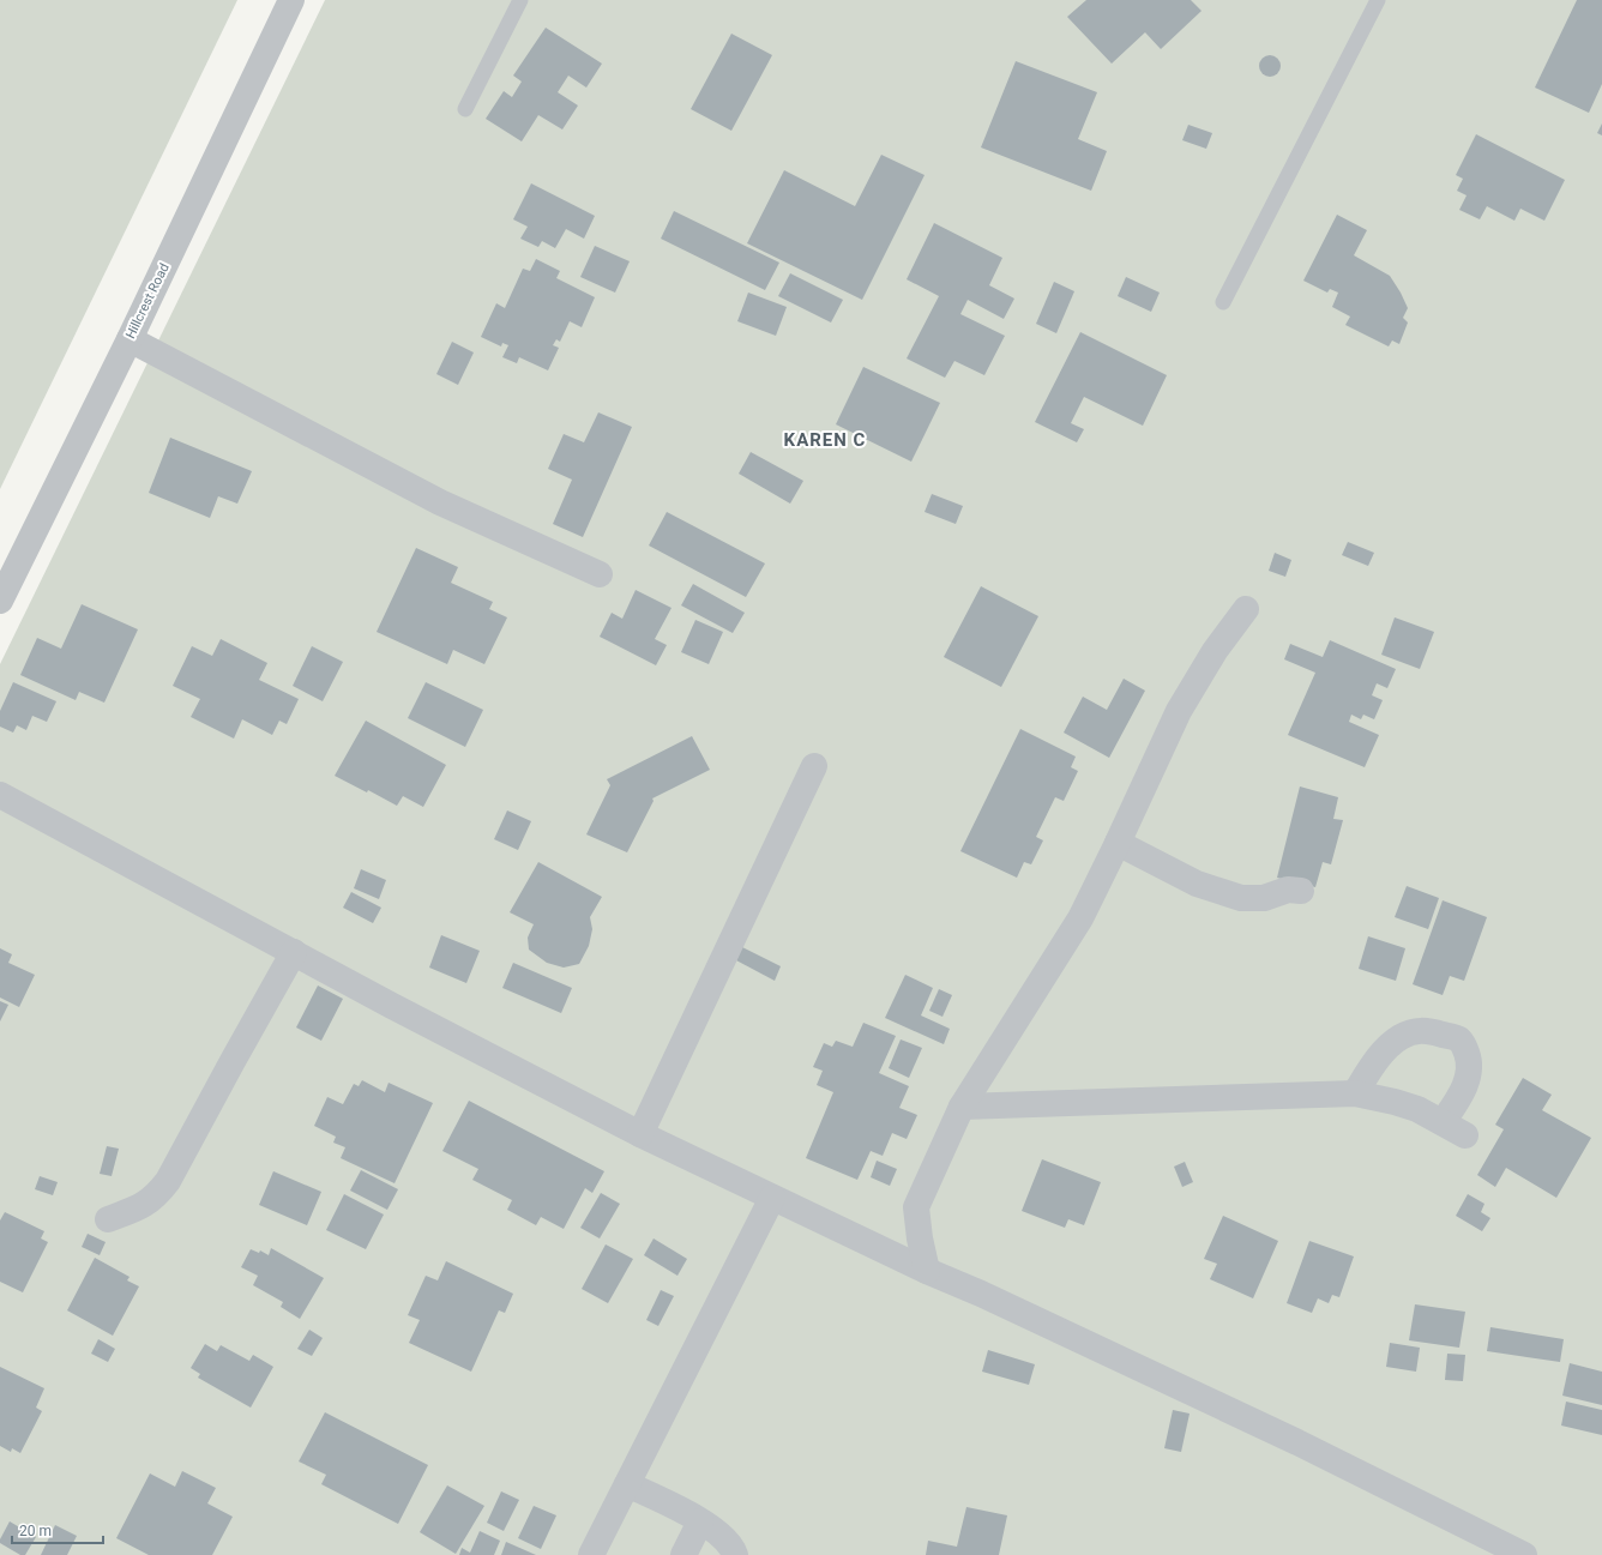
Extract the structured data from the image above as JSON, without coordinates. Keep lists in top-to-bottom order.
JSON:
{
  "streets": {
    "street": ["Hillcrest Road"]
  },
  "districts": ["KAREN C"],
  "scale_bar": "20 m"
}
